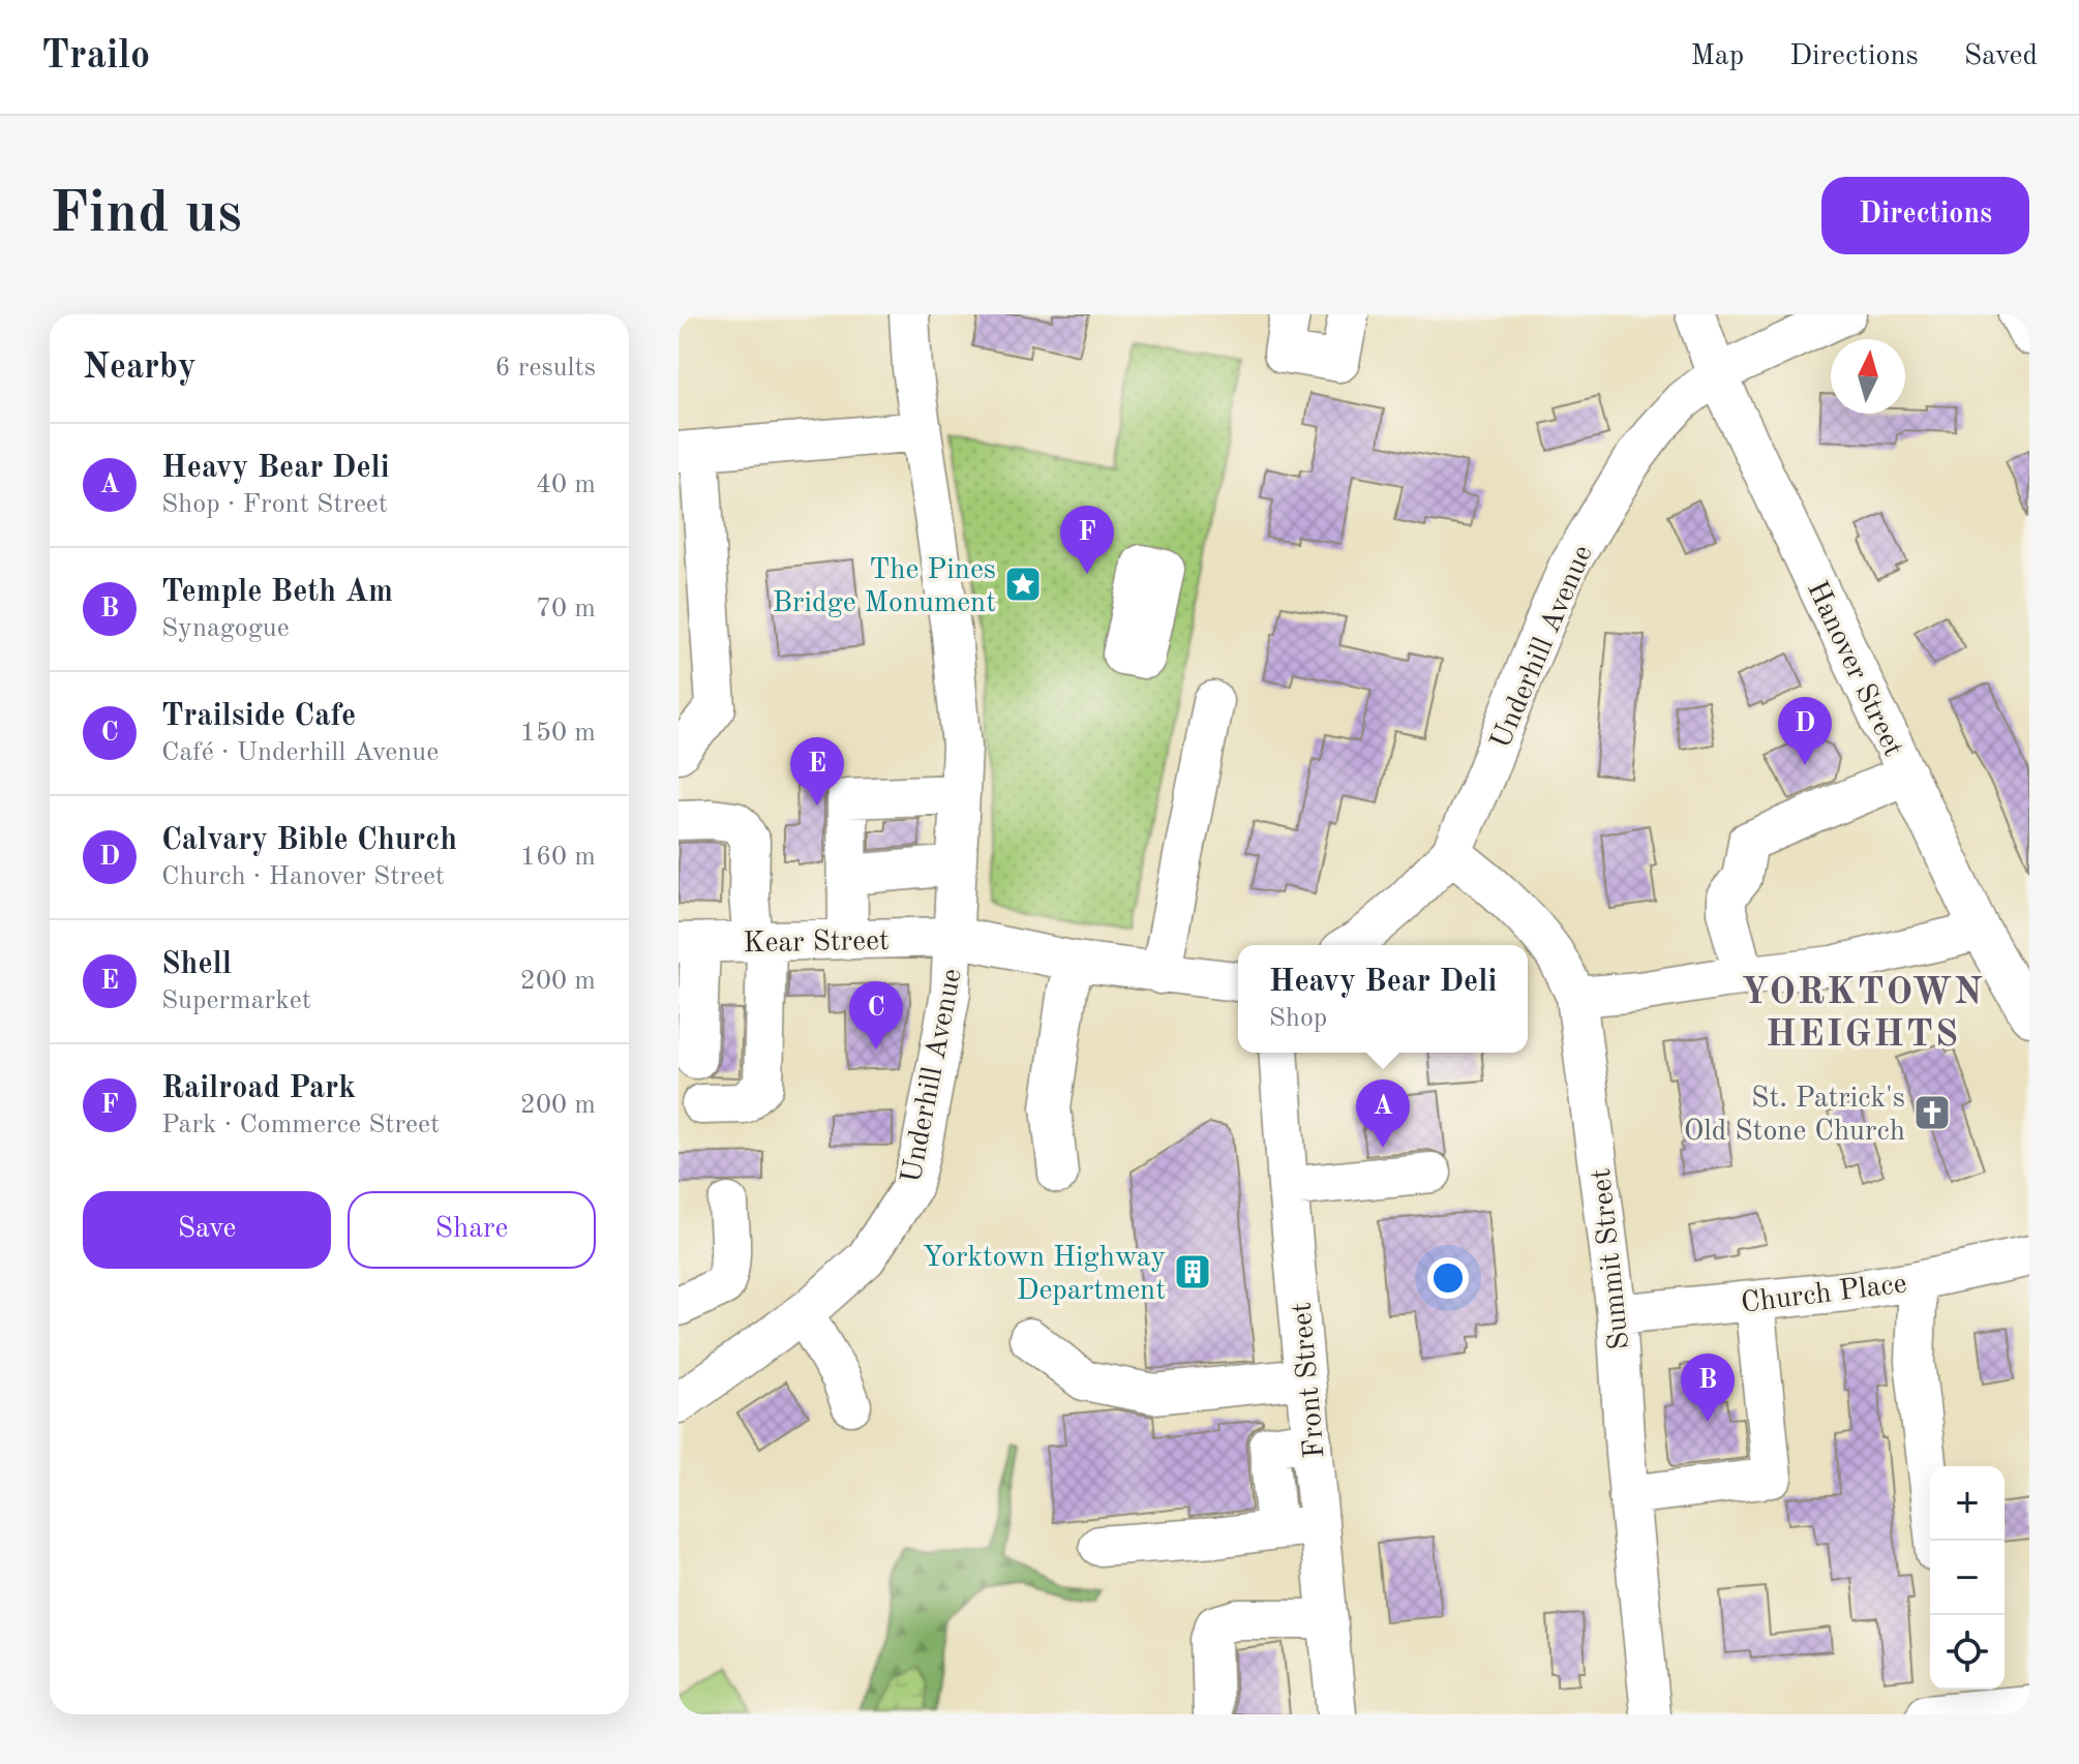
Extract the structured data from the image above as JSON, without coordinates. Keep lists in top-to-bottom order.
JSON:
{
  "streets": {
    "street": [
      "Underhill Avenue",
      "Hanover Street",
      "Kear Street",
      "Summit Street",
      "Church Place",
      "Front Street"
    ]
  },
  "crossings": [
    ["Underhill Avenue", "Hanover Street"],
    ["Underhill Avenue", "Kear Street"],
    ["Underhill Avenue", "Summit Street"],
    ["Summit Street", "Church Place"]
  ],
  "districts": ["YORKTOWN HEIGHTS"],
  "places": {
    "place": ["The Pines Bridge Monument"],
    "church": ["St. Patrick's Old Stone Church"],
    "building": ["Yorktown Highway Department"]
  },
  "north": "top",
  "page": {
    "header": "Trailo",
    "nav": ["Map", "Directions", "Saved"],
    "buttons": [
      "Directions",
      ["Save", "Share"]
    ],
    "title": "Find us",
    "heading": ["Nearby", "6 results"],
    "list": [
      {
        "mark": "A",
        "name": "Heavy Bear Deli",
        "note": "Shop · Front Street",
        "value": "40 m"
      },
      {
        "mark": "B",
        "name": "Temple Beth Am",
        "note": "Synagogue",
        "value": "70 m"
      },
      {
        "mark": "C",
        "name": "Trailside Cafe",
        "note": "Café · Underhill Avenue",
        "value": "150 m"
      },
      {
        "mark": "D",
        "name": "Calvary Bible Church",
        "note": "Church · Hanover Street",
        "value": "160 m"
      },
      {
        "mark": "E",
        "name": "Shell",
        "note": "Supermarket",
        "value": "200 m"
      },
      {
        "mark": "F",
        "name": "Railroad Park",
        "note": "Park · Commerce Street",
        "value": "200 m"
      }
    ],
    "pins": [
      "F",
      "D",
      "E",
      "C",
      "A",
      "B"
    ],
    "popup": ["Heavy Bear Deli", "Shop"],
    "map_buttons": ["+", "−"]
  }
}
